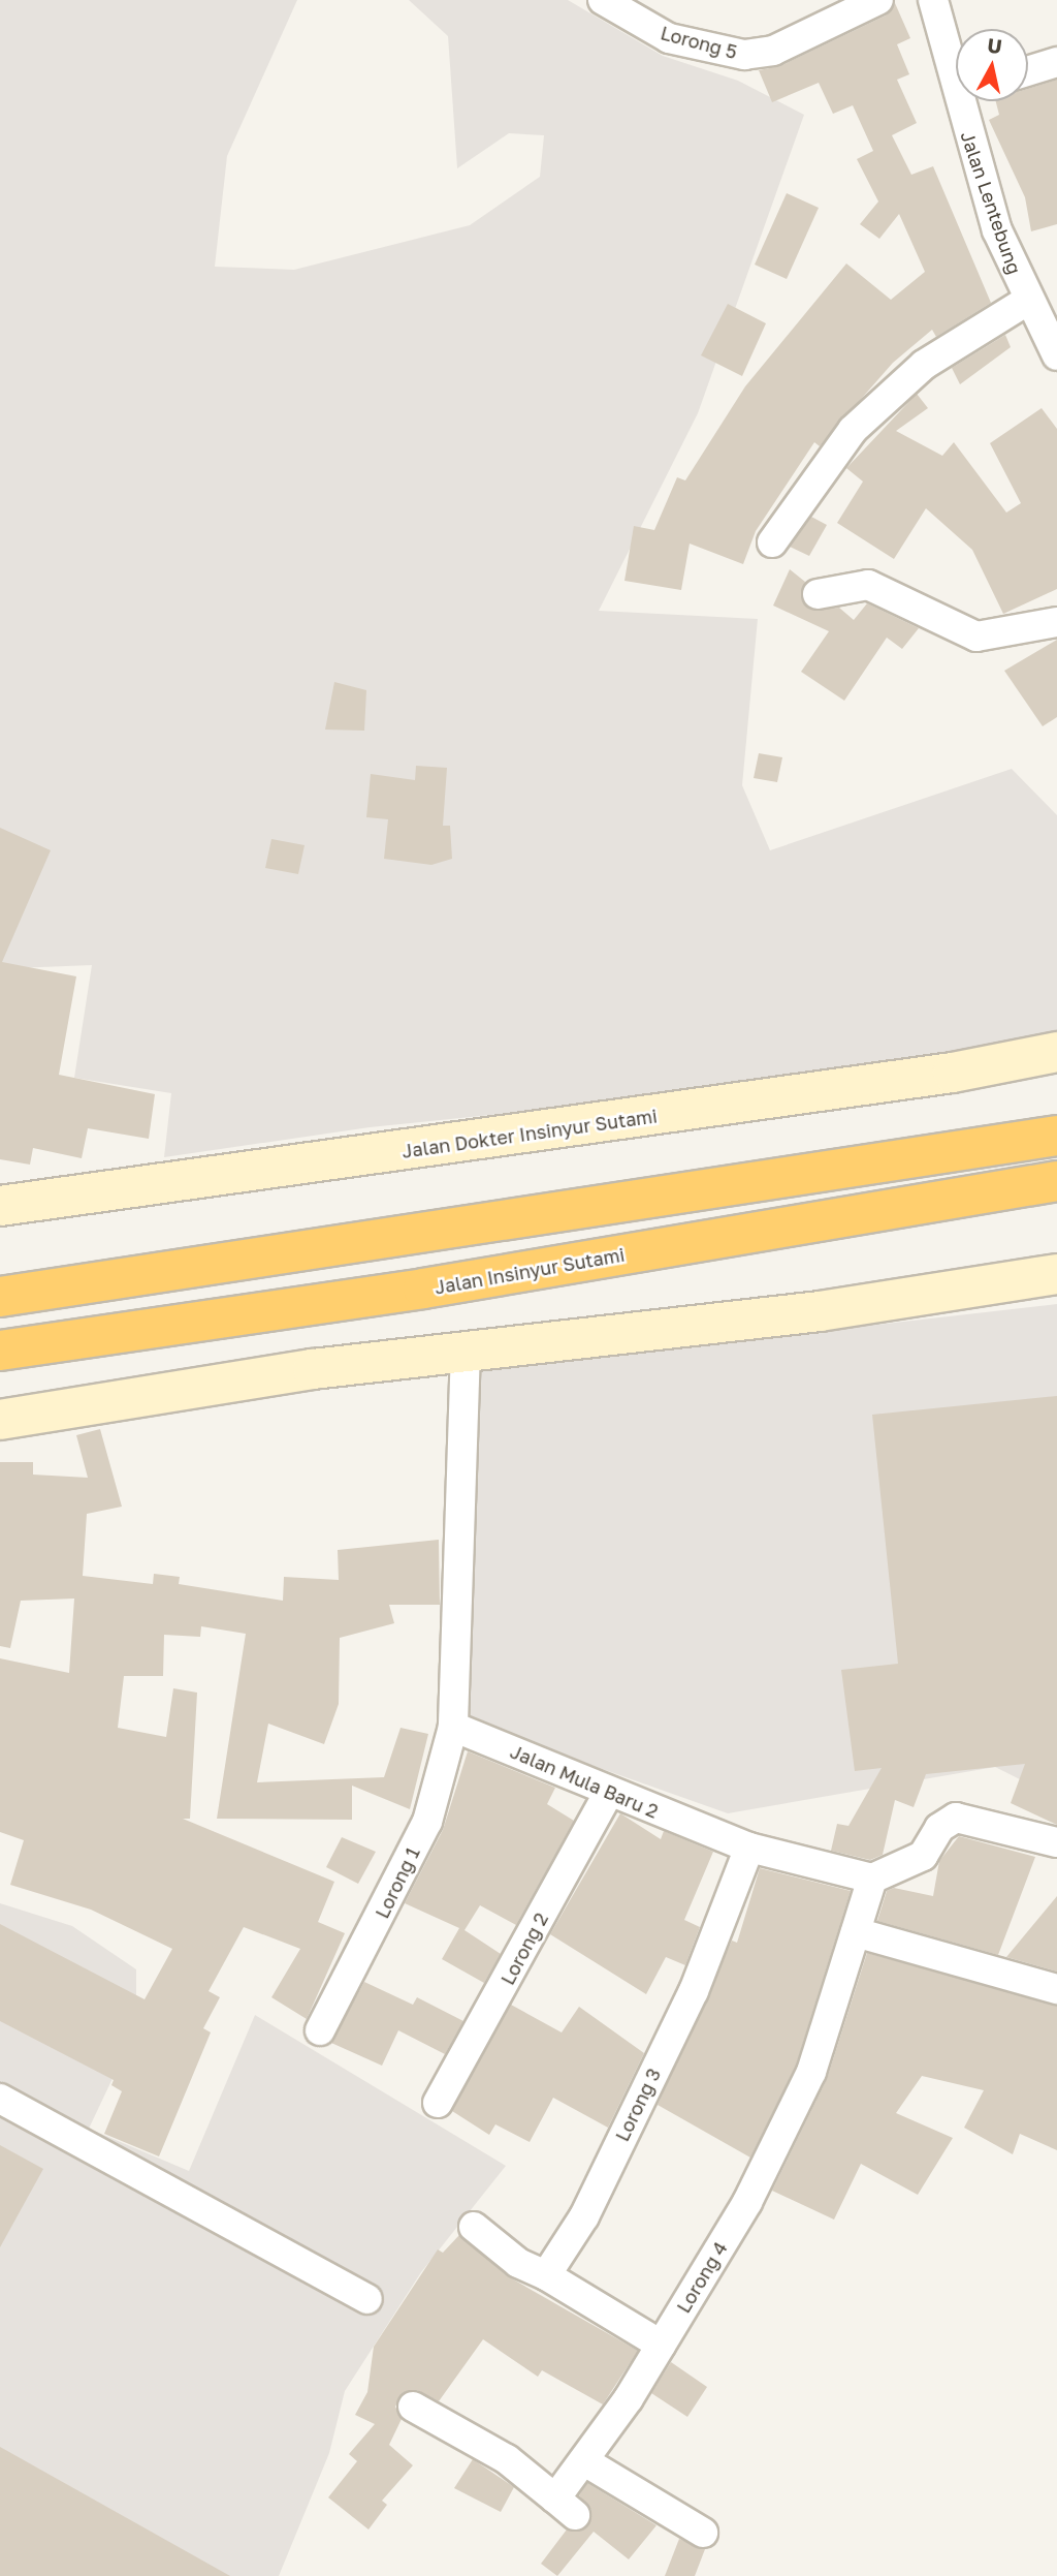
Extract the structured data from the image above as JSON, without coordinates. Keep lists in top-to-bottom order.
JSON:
{
  "streets": {
    "highway": ["Jalan Insinyur Sutami"],
    "street": [
      "Lorong 5",
      "Jalan Lentebung",
      "Jalan Dokter Insinyur Sutami",
      "Jalan Mula Baru 2",
      "Lorong 1",
      "Lorong 2",
      "Lorong 3",
      "Lorong 4"
    ]
  },
  "crossings": [
    ["Jalan Mula Baru 2", "Lorong 1"],
    ["Jalan Mula Baru 2", "Lorong 2"],
    ["Jalan Mula Baru 2", "Lorong 3"],
    ["Jalan Mula Baru 2", "Lorong 4"]
  ],
  "north": "top"
}
